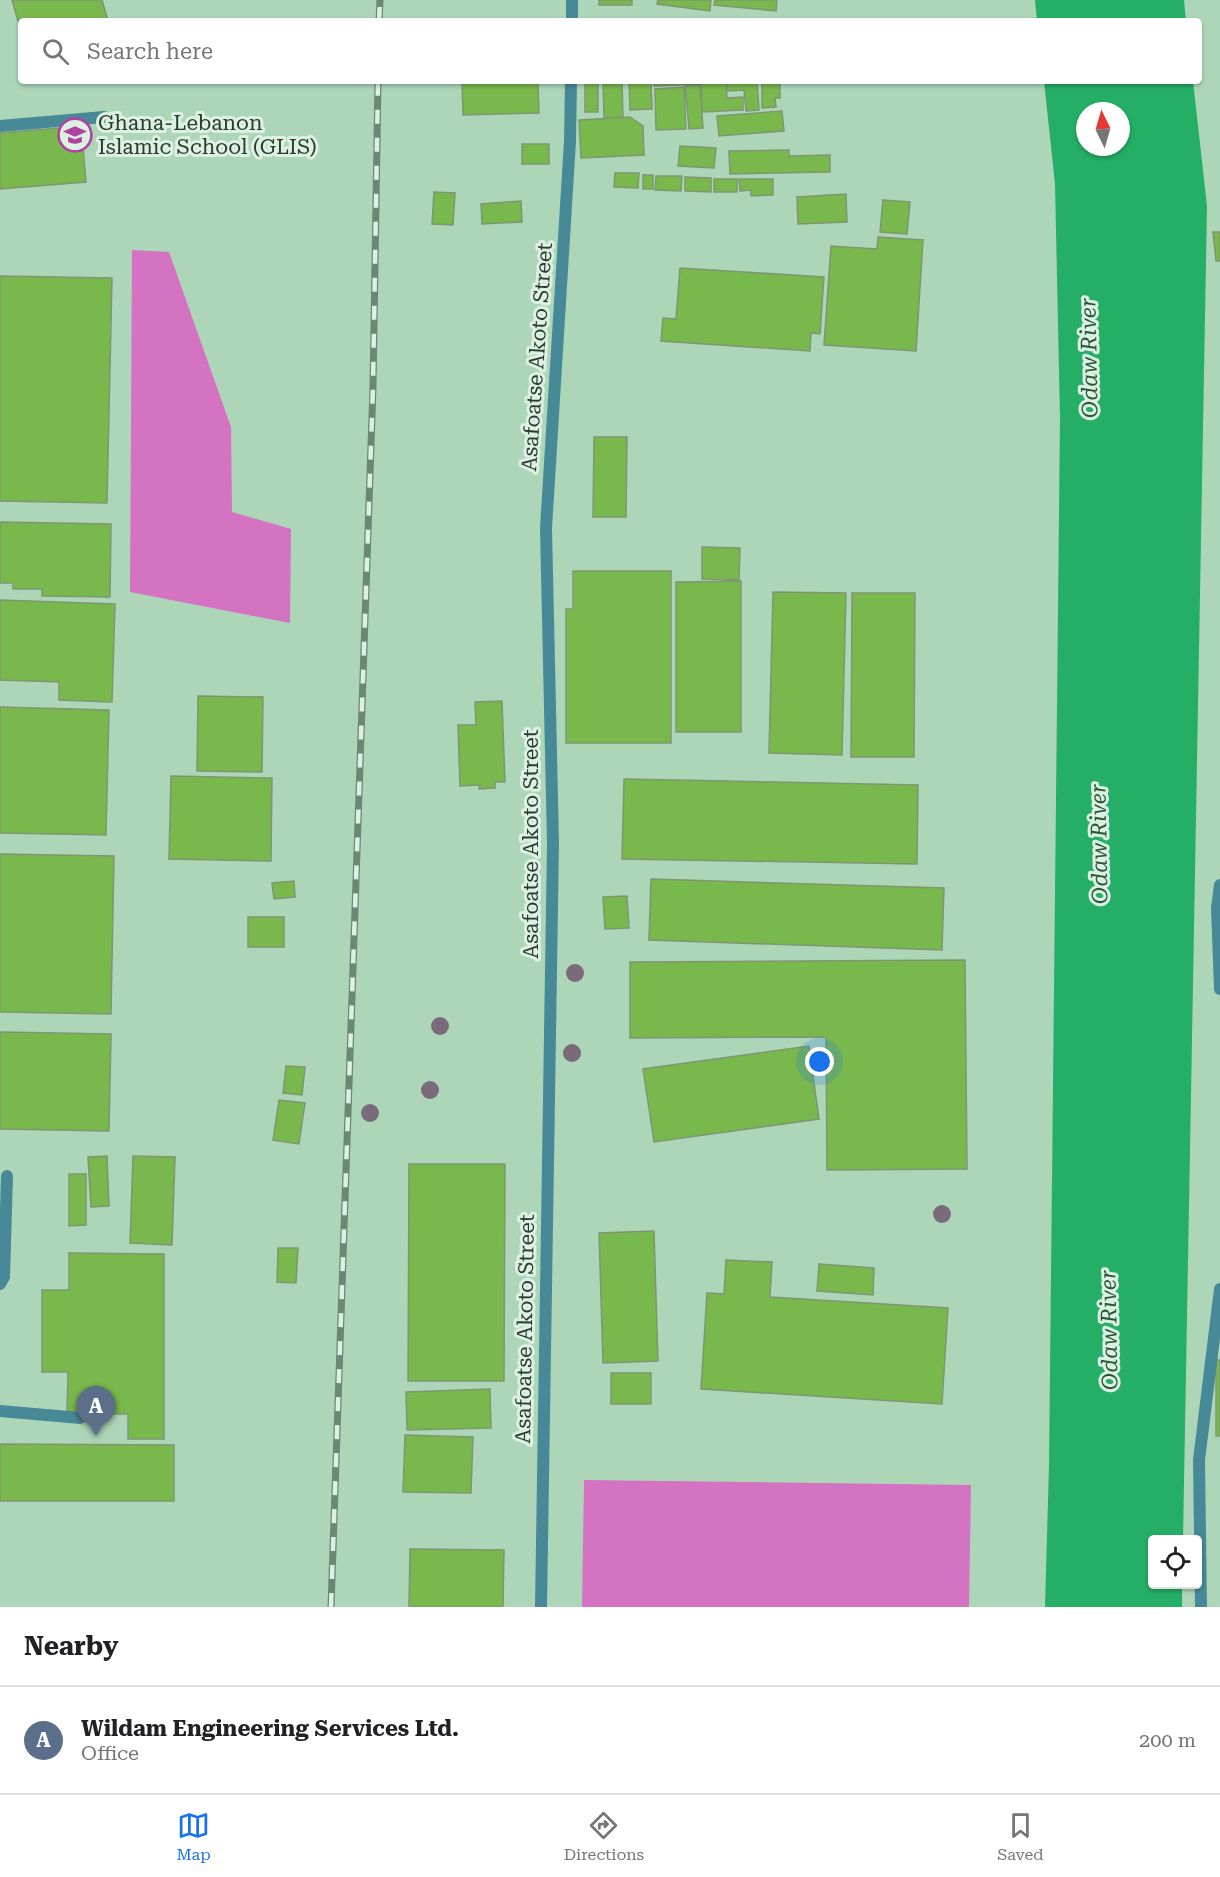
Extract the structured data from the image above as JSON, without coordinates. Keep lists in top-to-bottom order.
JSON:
{
  "streets": {
    "street": ["Asafoatse Akoto Street"]
  },
  "water": ["Odaw River"],
  "places": {
    "school or university": ["Ghana-Lebanon Islamic School (GLIS)"]
  },
  "north": "top",
  "page": {
    "search": "Search here",
    "pins": "A",
    "heading": "Nearby",
    "list": [
      {
        "mark": "A",
        "name": "Wildam Engineering Services Ltd.",
        "note": "Office",
        "value": "200 m"
      }
    ],
    "nav": ["Map", "Directions", "Saved"]
  }
}
